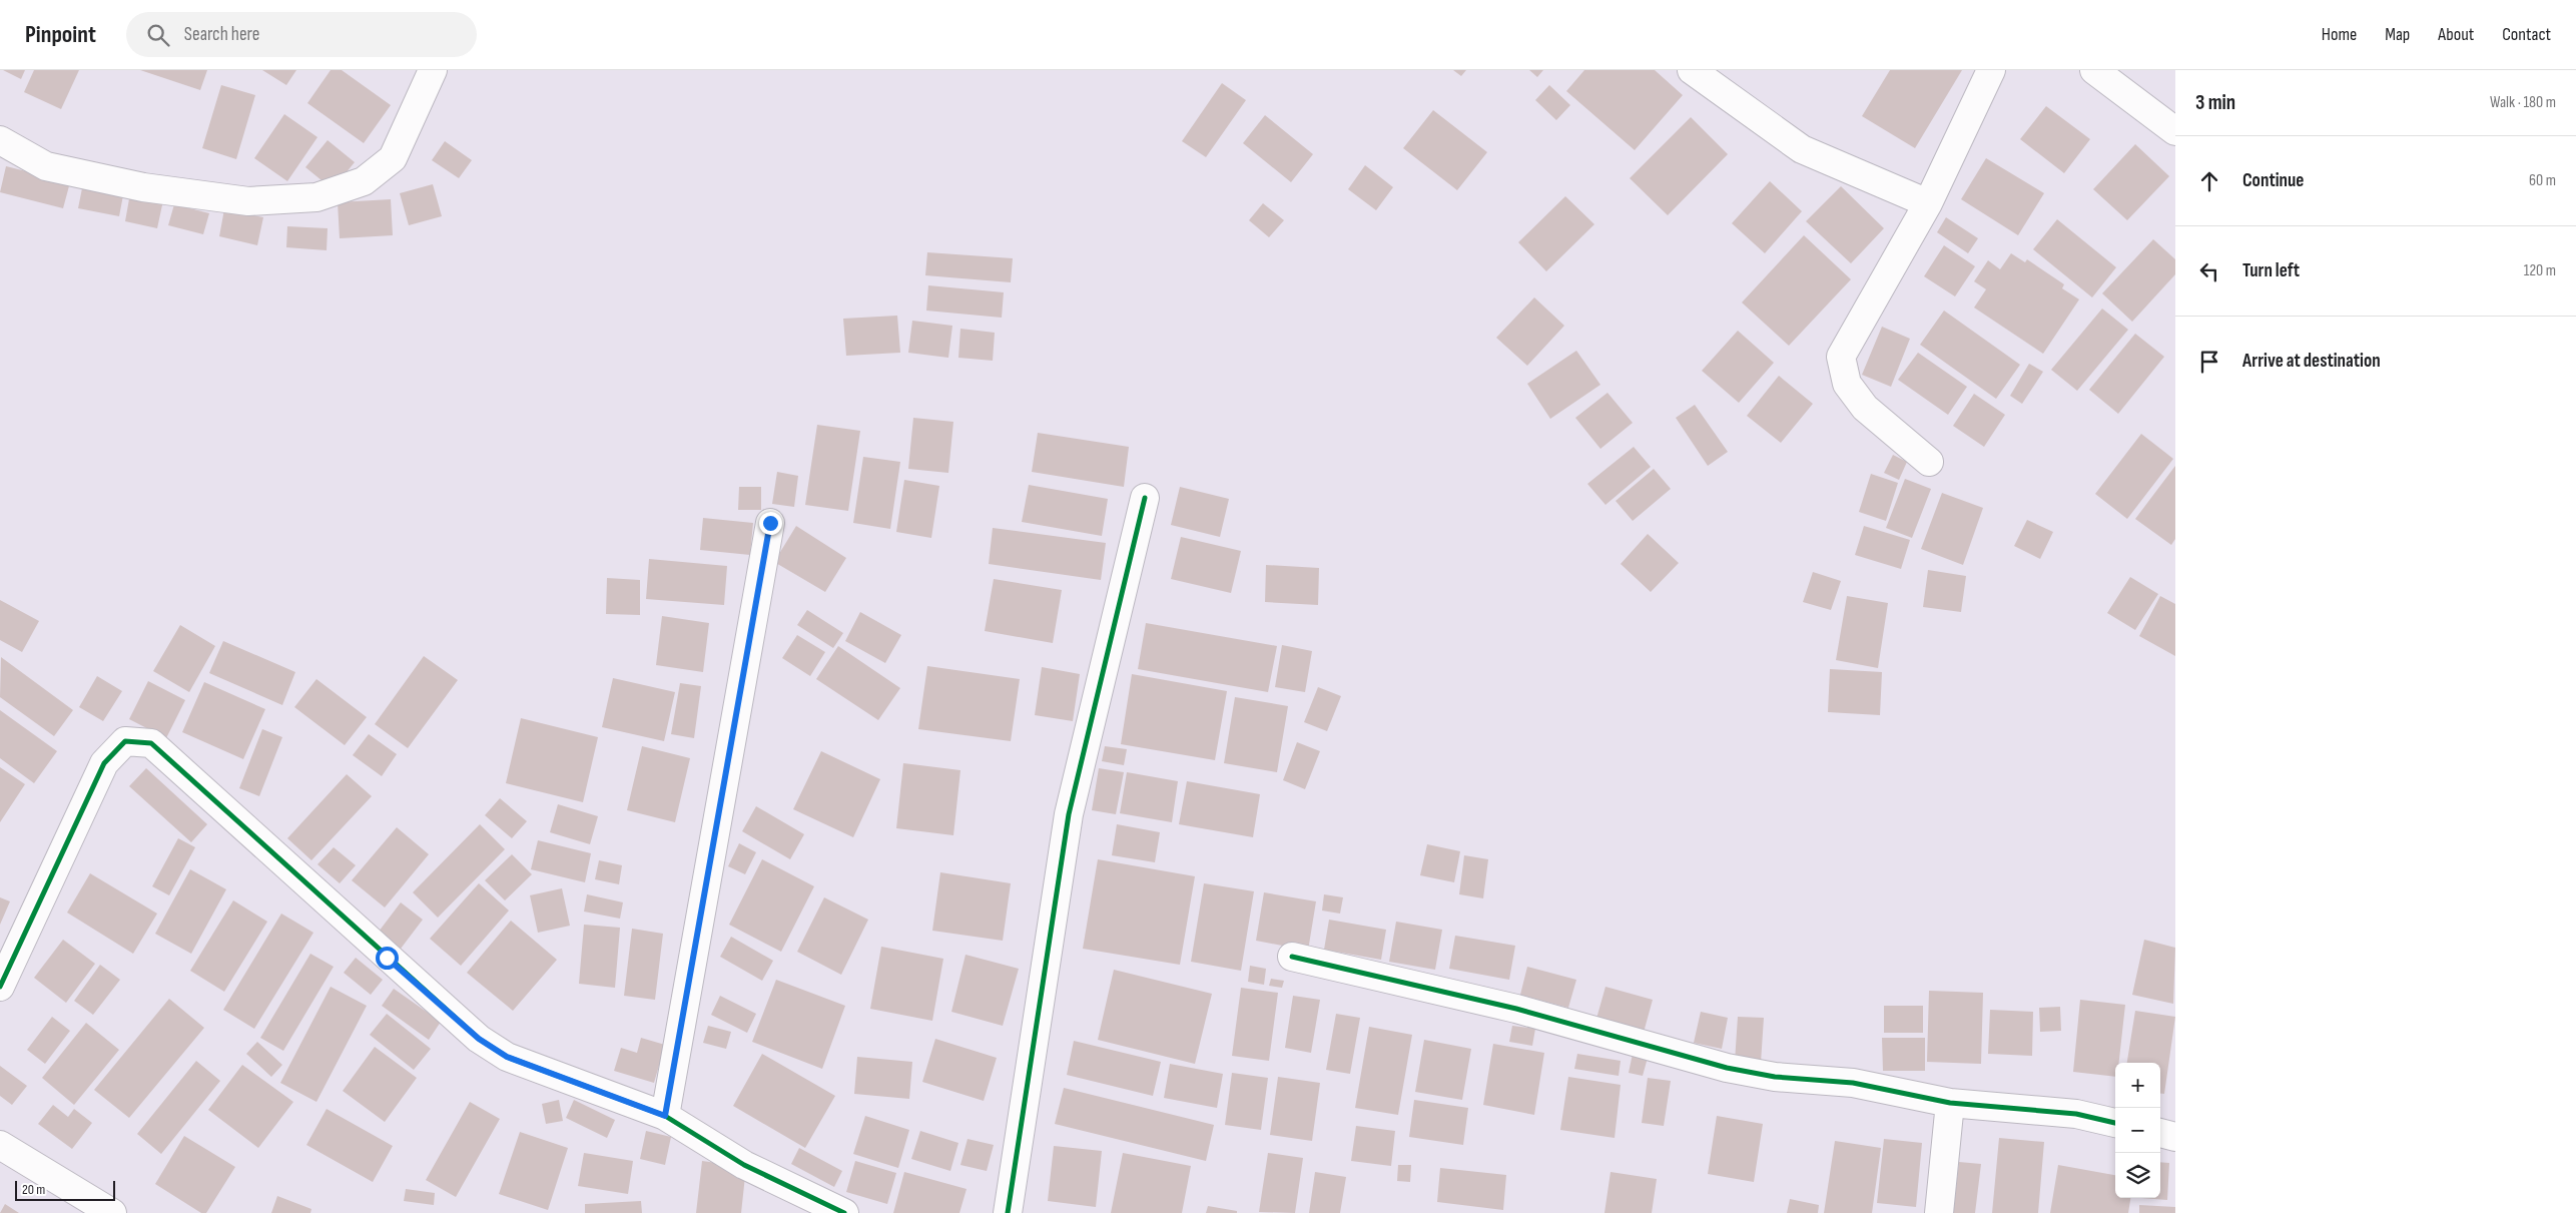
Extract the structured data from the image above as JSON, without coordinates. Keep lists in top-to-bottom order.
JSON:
{
  "scale_bar": "20 m",
  "page": {
    "header": "Pinpoint",
    "search": "Search here",
    "nav": [
      "Home",
      "Map",
      "About",
      "Contact"
    ],
    "heading": ["3 min", "Walk · 180 m"],
    "list": [
      ["Continue", "60 m"],
      ["Turn left", "120 m"],
      "Arrive at destination"
    ],
    "map_buttons": ["+", "−"],
    "scale": "20 m"
  }
}
